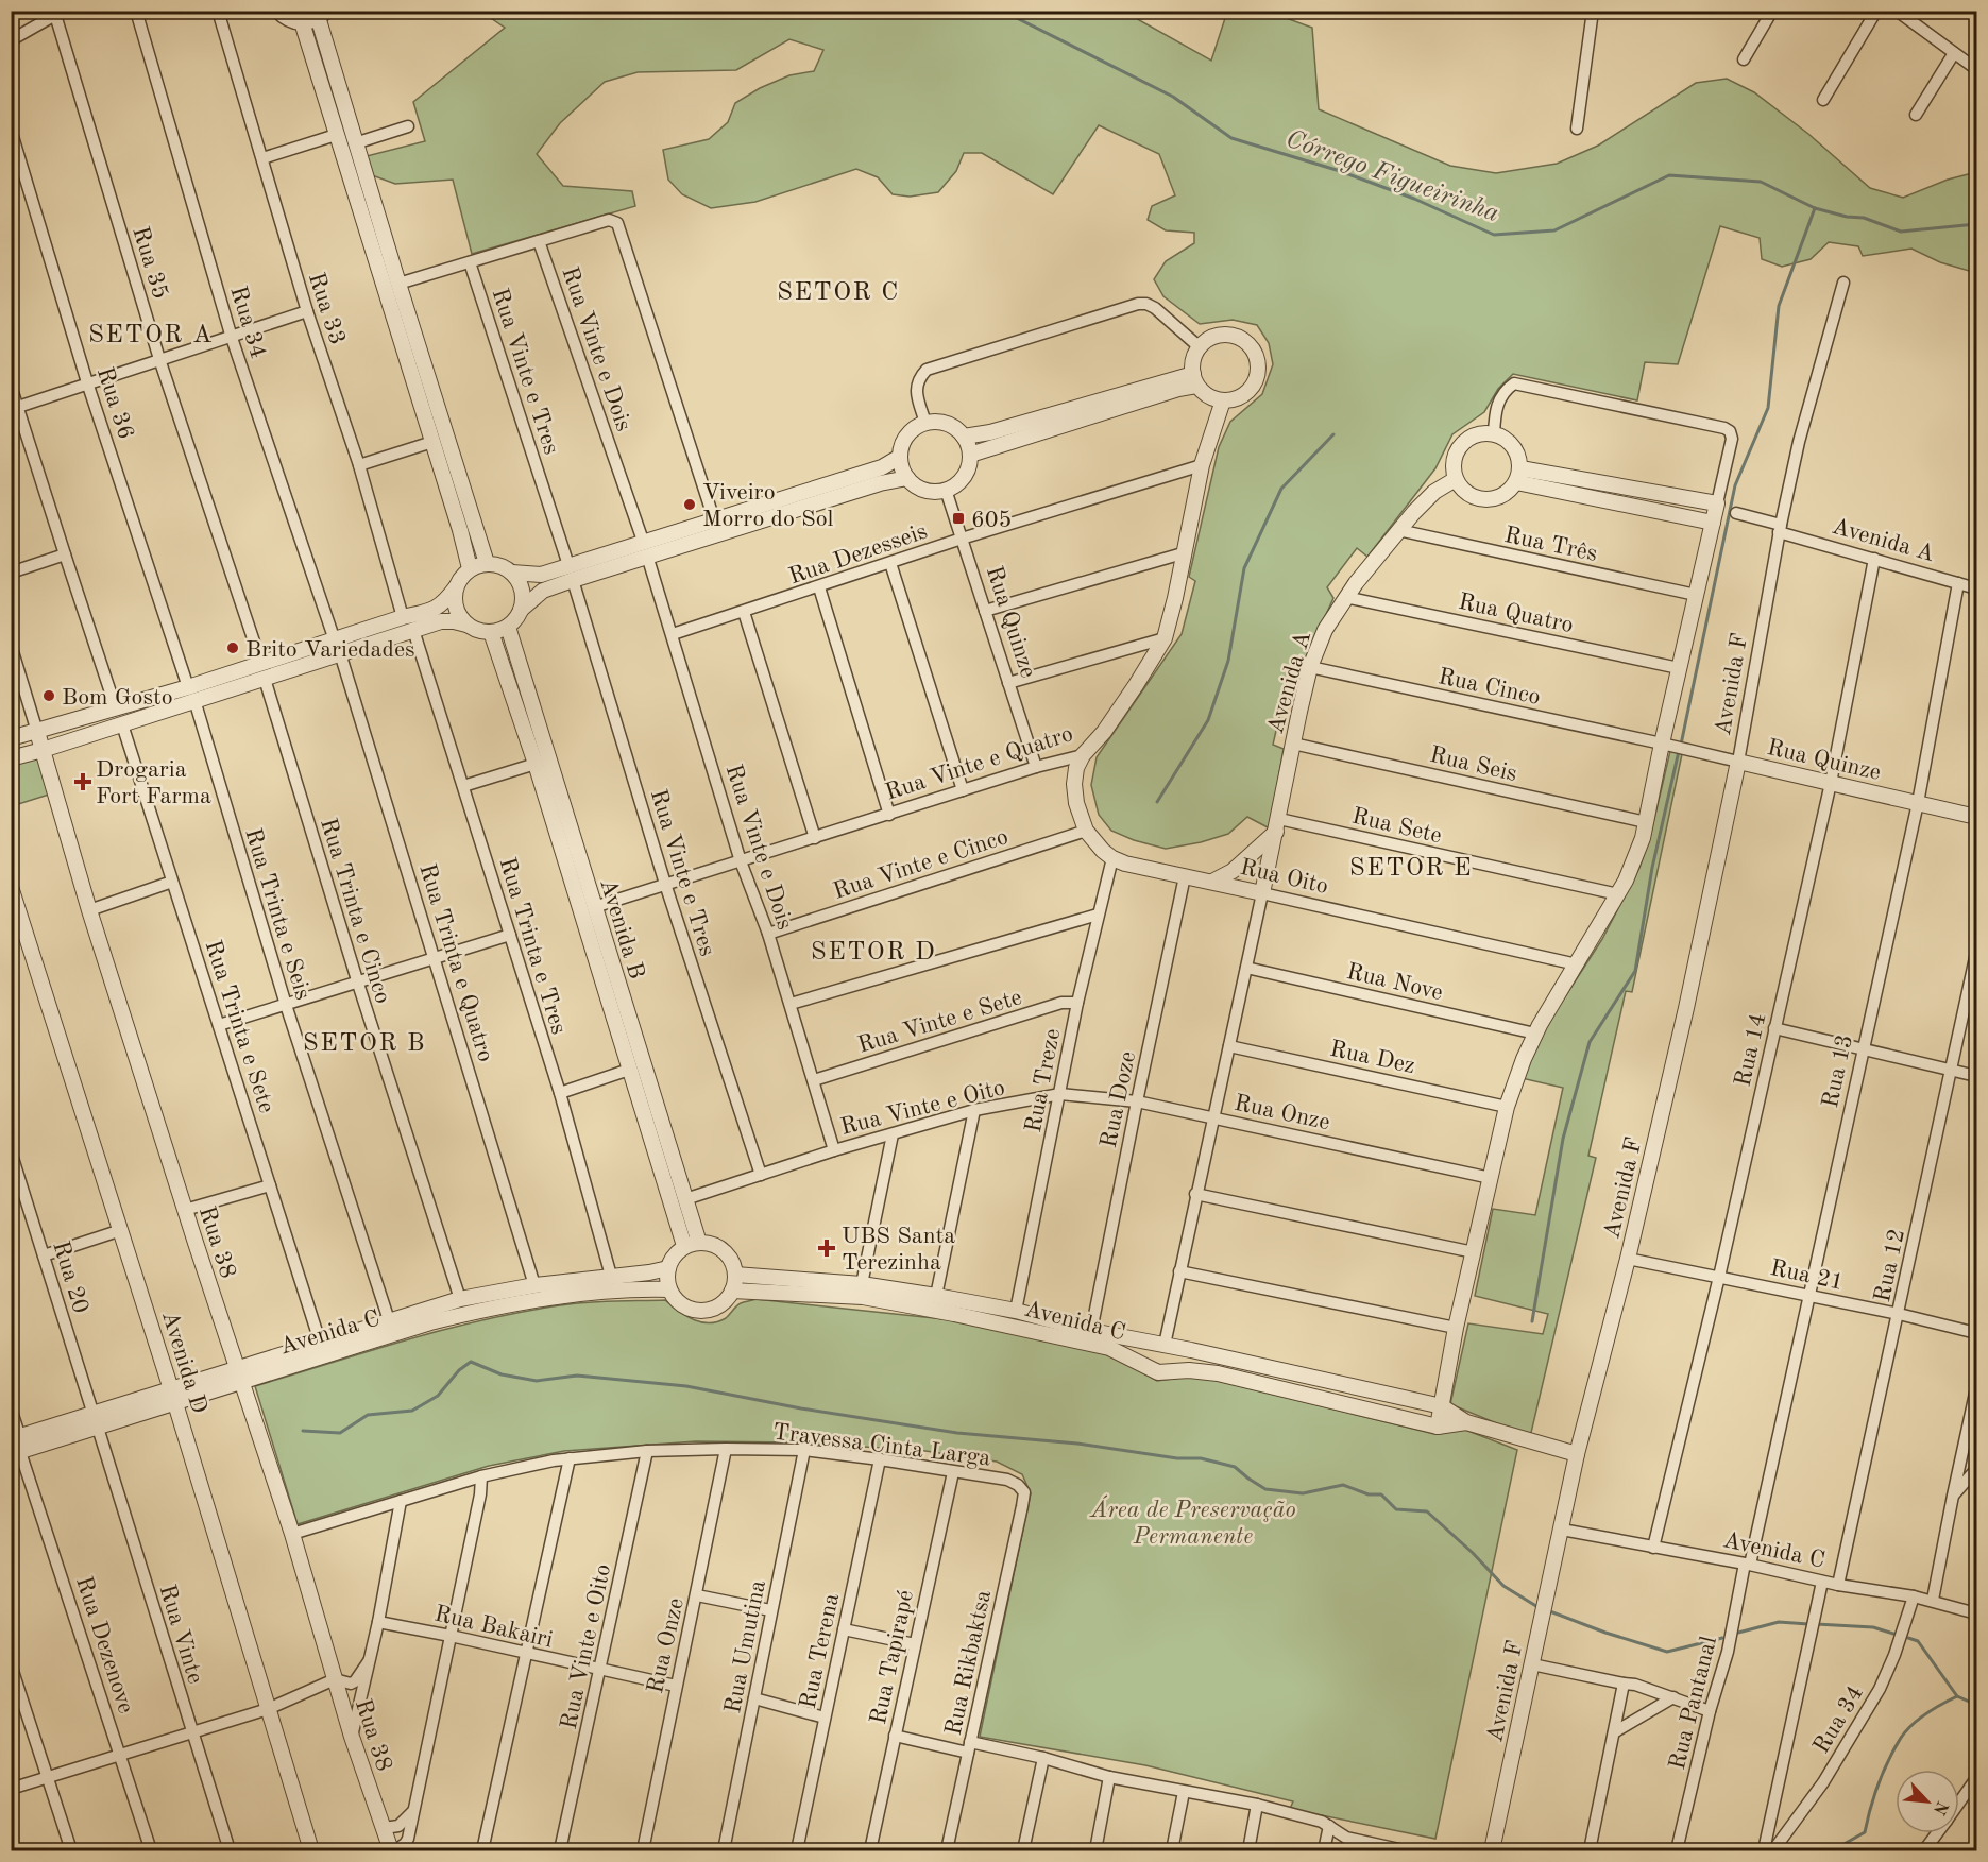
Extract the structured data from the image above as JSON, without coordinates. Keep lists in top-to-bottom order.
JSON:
{
  "streets": {
    "street": [
      "Rua 35",
      "Rua 33",
      "Rua 34",
      "Rua Vinte e Dois",
      "Rua Vinte e Tres",
      "Rua 36",
      "Avenida A",
      "Rua Três",
      "Rua Dezesseis",
      "Rua Quatro",
      "Rua Quinze",
      "Avenida F",
      "Rua Cinco",
      "Rua Vinte e Quatro",
      "Rua Seis",
      "Rua Sete",
      "Rua Vinte e Cinco",
      "Rua Oito",
      "Rua Trinta e Cinco",
      "Rua Trinta e Seis",
      "Avenida B",
      "Rua Trinta e Tres",
      "Rua Trinta e Quatro",
      "Rua Nove",
      "Rua Vinte e Sete",
      "Rua Trinta e Sete",
      "Rua 14",
      "Rua Dez",
      "Rua 13",
      "Rua Treze",
      "Rua Doze",
      "Rua Vinte e Oito",
      "Rua Onze",
      "Rua 38",
      "Rua 12",
      "Rua 21",
      "Rua 20",
      "Avenida C",
      "Avenida D",
      "Travessa Cinta Larga",
      "Rua Bakairi",
      "Rua Vinte",
      "Rua Dezenove",
      "Rua Umutina",
      "Rua Terena",
      "Rua Tapirapé",
      "Rua Rikbaktsa",
      "Rua Pantanal"
    ]
  },
  "crossings": [
    ["Rua 35", "Rua Trinta e Cinco"],
    ["Rua 34", "Rua Trinta e Quatro"],
    ["Rua 34", "Avenida C"],
    ["Rua Vinte e Dois", "Rua Dezesseis"],
    ["Rua Vinte e Dois", "Rua Vinte e Quatro"],
    ["Rua Vinte e Dois", "Rua Vinte e Cinco"],
    ["Rua Vinte e Dois", "Rua Vinte e Sete"],
    ["Rua Vinte e Dois", "Rua Vinte e Oito"],
    ["Rua Vinte e Tres", "Rua Vinte e Quatro"],
    ["Rua Vinte e Tres", "Rua Vinte e Oito"],
    ["Rua 36", "Rua Trinta e Seis"],
    ["Avenida A", "Rua Três"],
    ["Avenida A", "Rua Quatro"],
    ["Avenida A", "Avenida F"],
    ["Avenida A", "Rua Cinco"],
    ["Avenida A", "Rua Seis"],
    ["Avenida A", "Rua Sete"],
    ["Avenida A", "Rua Oito"],
    ["Avenida A", "Rua 14"],
    ["Avenida A", "Rua 13"],
    ["Avenida A", "Rua Onze"],
    ["Rua Dezesseis", "Rua Quinze"],
    ["Rua Dezesseis", "Rua Vinte e Quatro"],
    ["Rua Quinze", "Avenida F"],
    ["Rua Quinze", "Rua Cinco"],
    ["Rua Quinze", "Rua Vinte e Quatro"],
    ["Rua Quinze", "Rua 14"],
    ["Rua Quinze", "Rua 13"],
    ["Avenida F", "Rua 21"],
    ["Avenida F", "Avenida C"],
    ["Rua Vinte e Quatro", "Rua Oito"],
    ["Rua Vinte e Quatro", "Avenida B"],
    ["Rua Vinte e Cinco", "Rua Oito"],
    ["Rua Oito", "Rua Treze"],
    ["Rua Oito", "Rua Doze"],
    ["Rua Oito", "Rua Onze"],
    ["Rua Trinta e Cinco", "Avenida C"],
    ["Rua Trinta e Seis", "Avenida C"],
    ["Avenida B", "Rua Vinte e Oito"],
    ["Avenida B", "Avenida C"],
    ["Rua Trinta e Tres", "Avenida C"],
    ["Rua Trinta e Quatro", "Avenida C"],
    ["Rua Nove", "Rua Onze"],
    ["Rua Vinte e Sete", "Rua Treze"],
    ["Rua Trinta e Sete", "Avenida C"],
    ["Rua 14", "Rua 21"],
    ["Rua 14", "Avenida C"],
    ["Rua Dez", "Rua Onze"],
    ["Rua 13", "Rua 21"],
    ["Rua 13", "Avenida C"],
    ["Rua 13", "Rua Pantanal"],
    ["Rua Treze", "Rua Vinte e Oito"],
    ["Rua Treze", "Avenida C"],
    ["Rua Doze", "Rua Vinte e Oito"],
    ["Rua Doze", "Avenida C"],
    ["Rua Vinte e Oito", "Rua Onze"],
    ["Rua Vinte e Oito", "Travessa Cinta Larga"],
    ["Rua Vinte e Oito", "Rua Bakairi"],
    ["Rua Onze", "Travessa Cinta Larga"],
    ["Rua Onze", "Rua Bakairi"],
    ["Rua 38", "Avenida C"],
    ["Rua 38", "Travessa Cinta Larga"],
    ["Rua 12", "Rua 21"],
    ["Rua 12", "Avenida C"],
    ["Rua 20", "Avenida C"],
    ["Rua 20", "Rua Vinte"],
    ["Avenida C", "Avenida D"],
    ["Avenida C", "Rua Vinte"],
    ["Avenida C", "Rua Dezenove"],
    ["Avenida C", "Rua Pantanal"],
    ["Travessa Cinta Larga", "Rua Umutina"],
    ["Travessa Cinta Larga", "Rua Terena"],
    ["Travessa Cinta Larga", "Rua Tapirapé"],
    ["Travessa Cinta Larga", "Rua Rikbaktsa"]
  ],
  "districts": [
    "SETOR C",
    "SETOR A",
    "SETOR E",
    "SETOR D",
    "SETOR B"
  ],
  "water": ["Córrego Figueirinha"],
  "parks": ["Área de Preservação Permanente"],
  "places": {
    "other": ["Viveiro Morro do Sol", "Brito Variedades", "Bom Gosto"],
    "transit": ["605"],
    "health": ["Drogaria Fort Farma", "UBS Santa Terezinha"]
  },
  "north": "bottom right"
}
